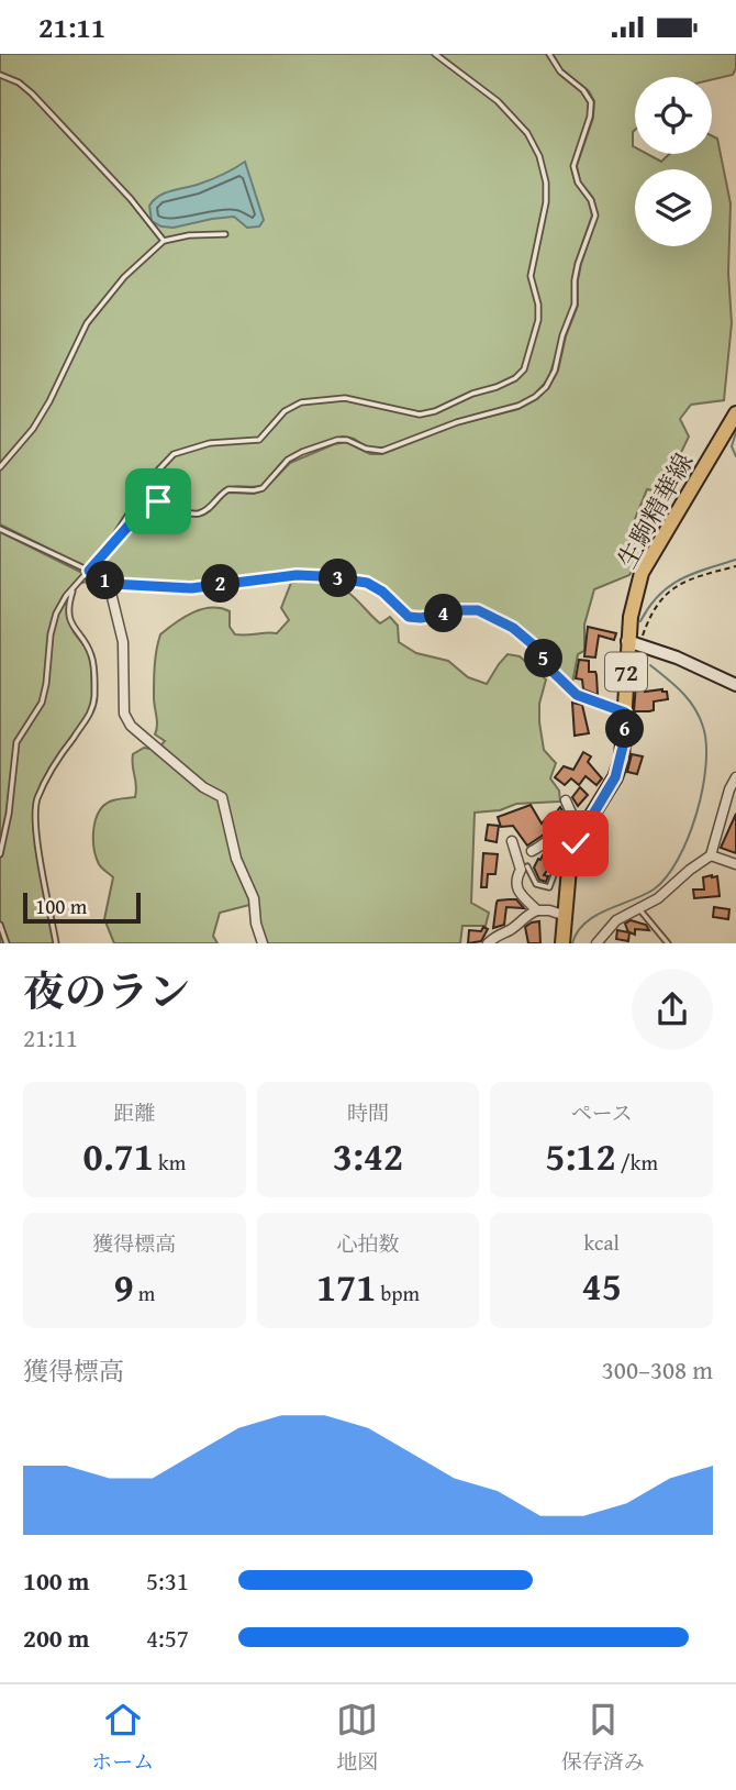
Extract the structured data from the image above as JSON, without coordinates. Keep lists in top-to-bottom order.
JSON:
{
  "streets": {
    "main road": ["生駒精華線", "72"]
  },
  "scale_bar": "100 m",
  "page": {
    "status": "21:11",
    "pins": [
      "3",
      "1",
      "2",
      "4",
      "5",
      "6"
    ],
    "scale": "100 m",
    "heading": ["夜のラン", "21:11"],
    "stats": [
      ["距離", "0.71 km"],
      ["時間", "3:42"],
      ["ペース", "5:12 /km"],
      ["獲得標高", "9 m"],
      ["心拍数", "171 bpm"],
      ["kcal", "45"]
    ],
    "chart": ["獲得標高", "300–308 m"],
    "list": [
      {
        "name": "100 m",
        "note": "5:31"
      },
      {
        "name": "200 m",
        "note": "4:57"
      }
    ],
    "tabs": ["ホーム", "地図", "保存済み"]
  }
}
